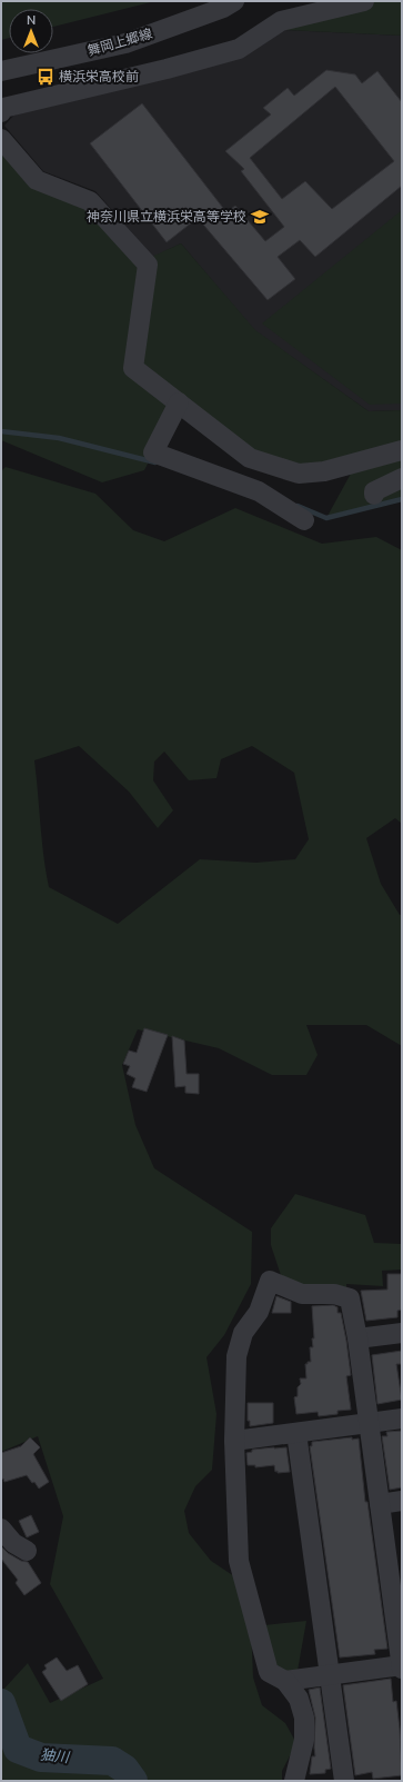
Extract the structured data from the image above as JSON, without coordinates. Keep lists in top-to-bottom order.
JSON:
{
  "streets": {
    "street": ["舞岡上郷線"]
  },
  "water": ["㹨川"],
  "places": {
    "bus stop": ["横浜栄高校前"],
    "school or university": ["神奈川県立横浜栄高等学校"]
  },
  "north": "top"
}
